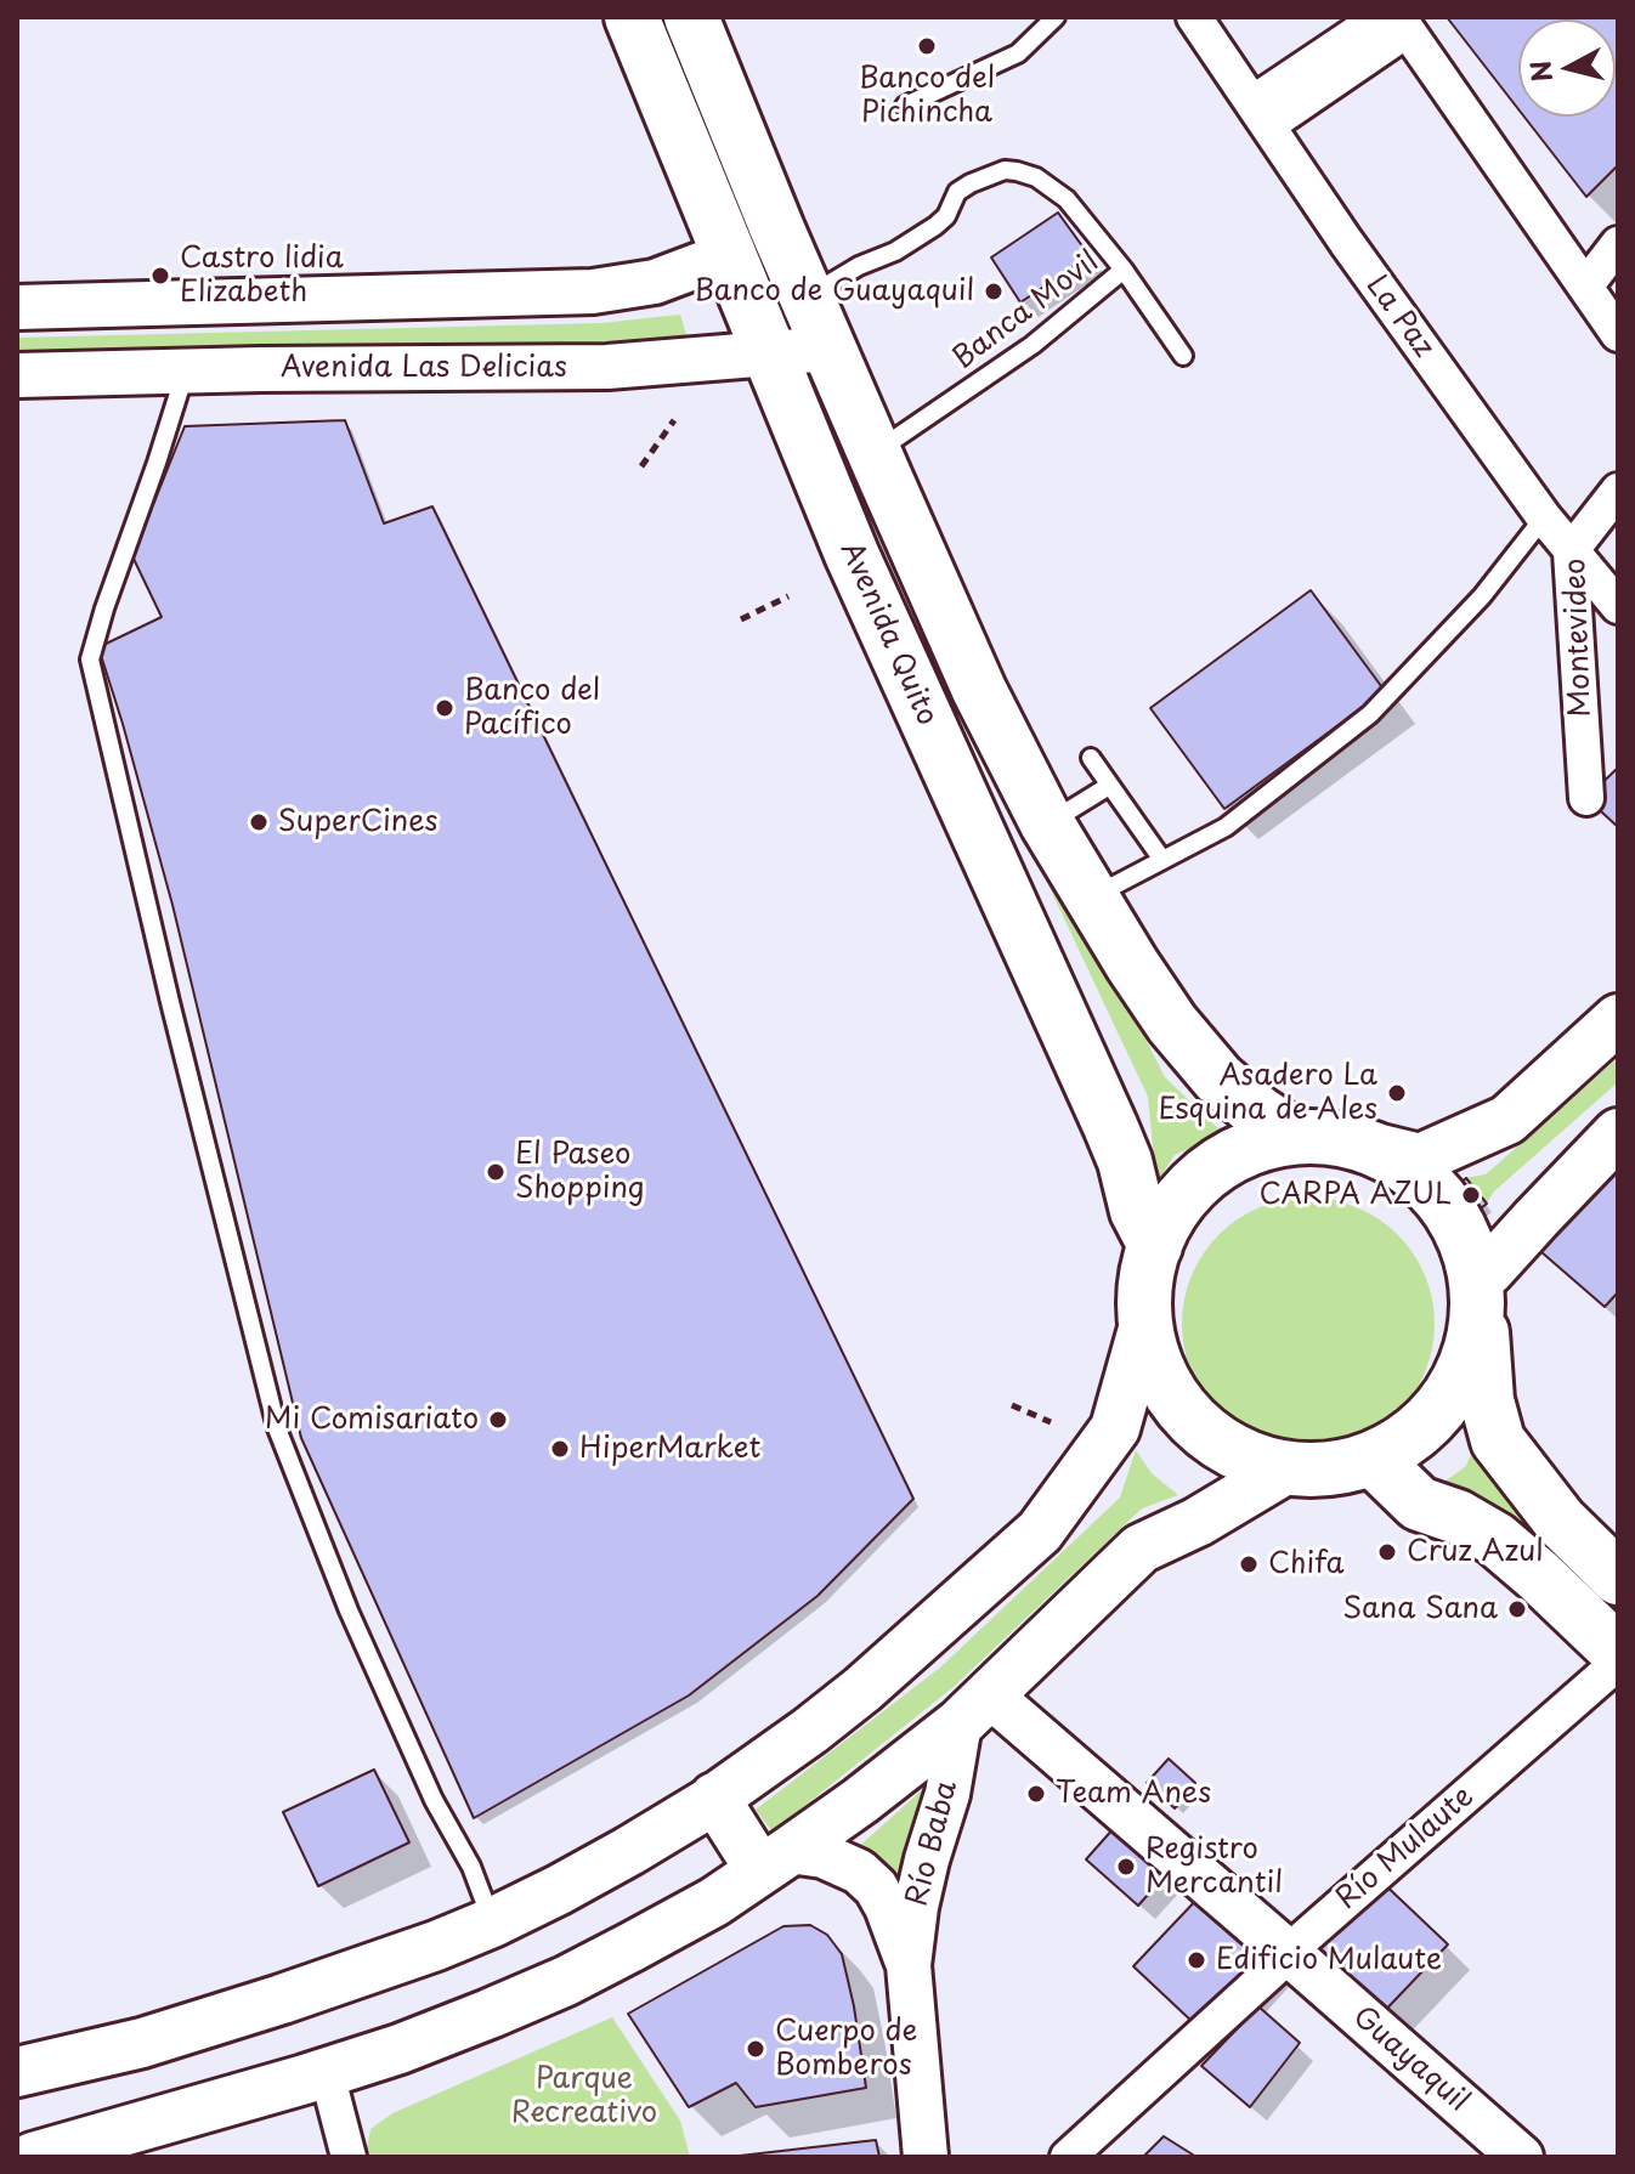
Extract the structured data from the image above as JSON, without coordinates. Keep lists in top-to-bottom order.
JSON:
{
  "streets": {
    "main road": ["Avenida Quito"],
    "street": [
      "La Paz",
      "Avenida Las Delicias",
      "Montevideo",
      "Río Baba",
      "Río Mulaute",
      "Guayaquil"
    ],
    "lane": ["Banca Movil"]
  },
  "crossings": [
    ["Banca Movil", "Avenida Quito"],
    ["La Paz", "Montevideo"],
    ["Avenida Las Delicias", "Avenida Quito"],
    ["Río Baba", "Guayaquil"],
    ["Río Mulaute", "Guayaquil"]
  ],
  "parks": ["Parque Recreativo"],
  "places": [
    "Banco del Pichincha",
    "Castro lidia Elizabeth",
    "Banco de Guayaquil",
    "Banco del Pacífico",
    "SuperCines",
    "Asadero La Esquina de Ales",
    "El Paseo Shopping",
    "CARPA AZUL",
    "Mi Comisariato",
    "HiperMarket",
    "Cruz Azul",
    "Chifa",
    "Sana Sana",
    "Team Anes",
    "Registro Mercantil",
    "Edificio Mulaute",
    "Cuerpo de Bomberos"
  ],
  "north": "left"
}
